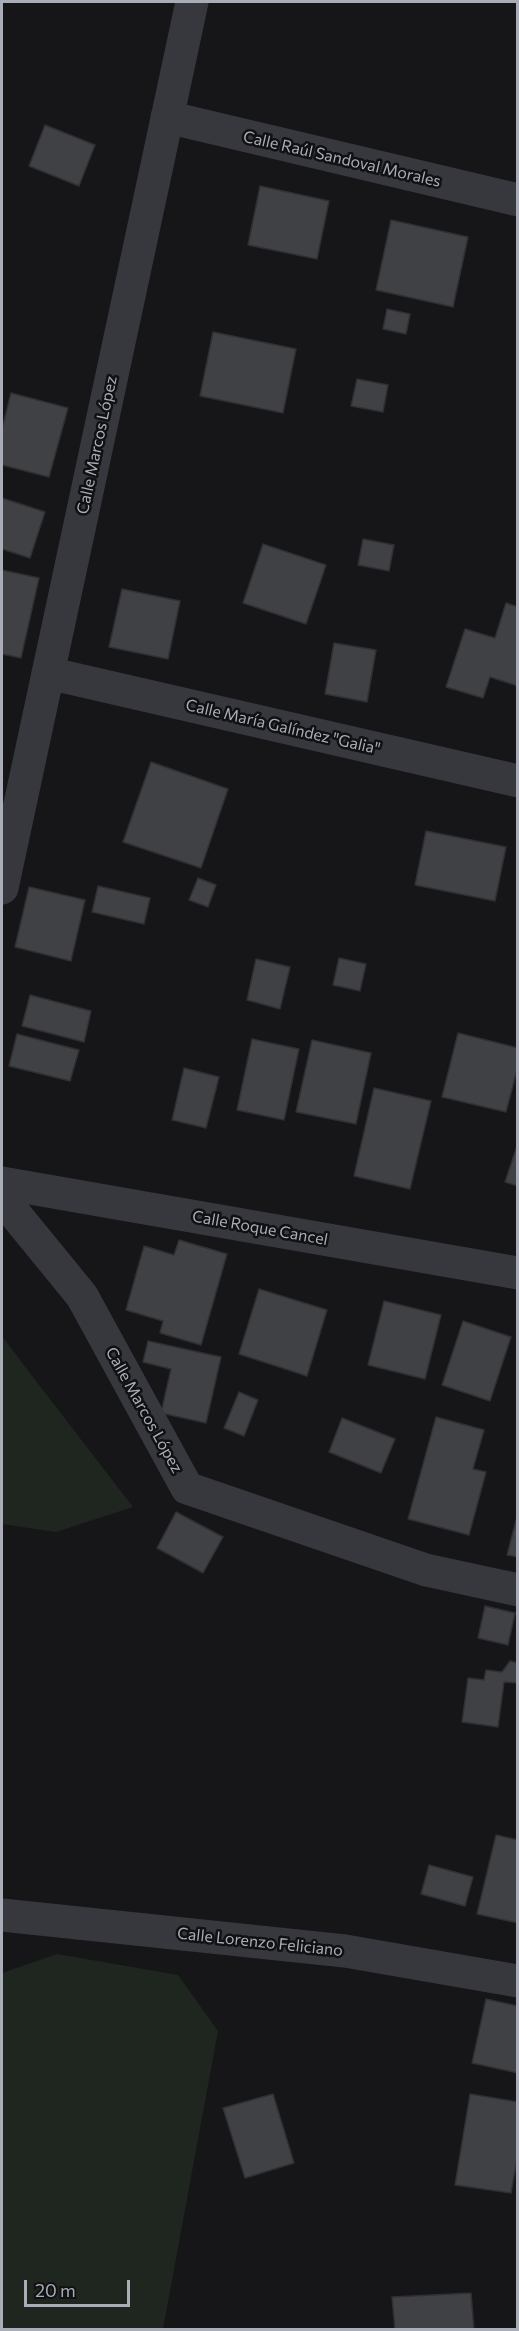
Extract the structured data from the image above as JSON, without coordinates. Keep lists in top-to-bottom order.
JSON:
{
  "streets": {
    "street": [
      "Calle Raúl Sandoval Morales",
      "Calle Marcos López",
      "Calle María Galíndez \"Galia\"",
      "Calle Roque Cancel",
      "Calle Lorenzo Feliciano"
    ]
  },
  "crossings": [
    ["Calle Raúl Sandoval Morales", "Calle Marcos López"],
    ["Calle Marcos López", "Calle María Galíndez \"Galia\""]
  ],
  "scale_bar": "20 m"
}
